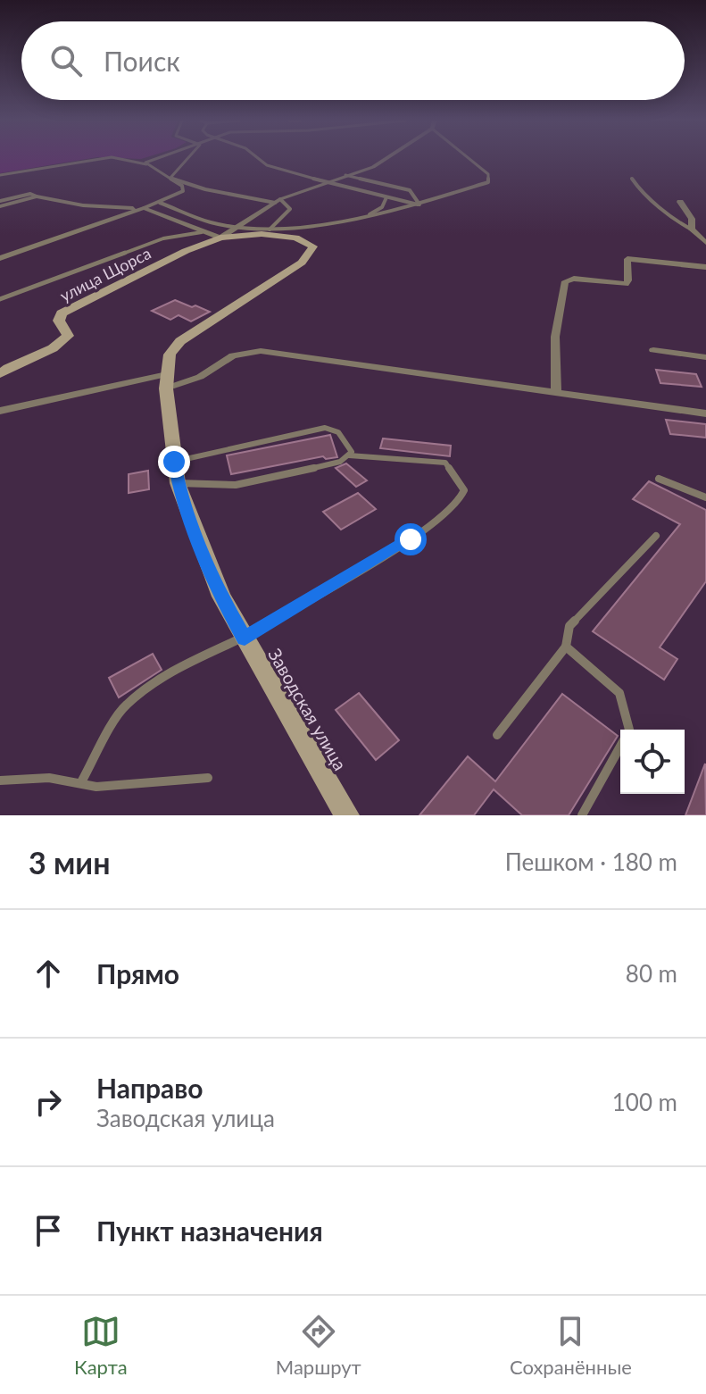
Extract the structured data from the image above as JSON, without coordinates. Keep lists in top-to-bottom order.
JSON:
{
  "streets": {
    "street": ["улица Щорса", "Заводская улица"]
  },
  "crossings": [
    ["улица Щорса", "Заводская улица"]
  ],
  "page": {
    "search": "Поиск",
    "heading": ["3 мин", "Пешком · 180 m"],
    "list": [
      ["Прямо", "80 m"],
      ["Направо", "Заводская улица", "100 m"],
      "Пункт назначения"
    ],
    "nav": ["Карта", "Маршрут", "Сохранённые"]
  }
}
